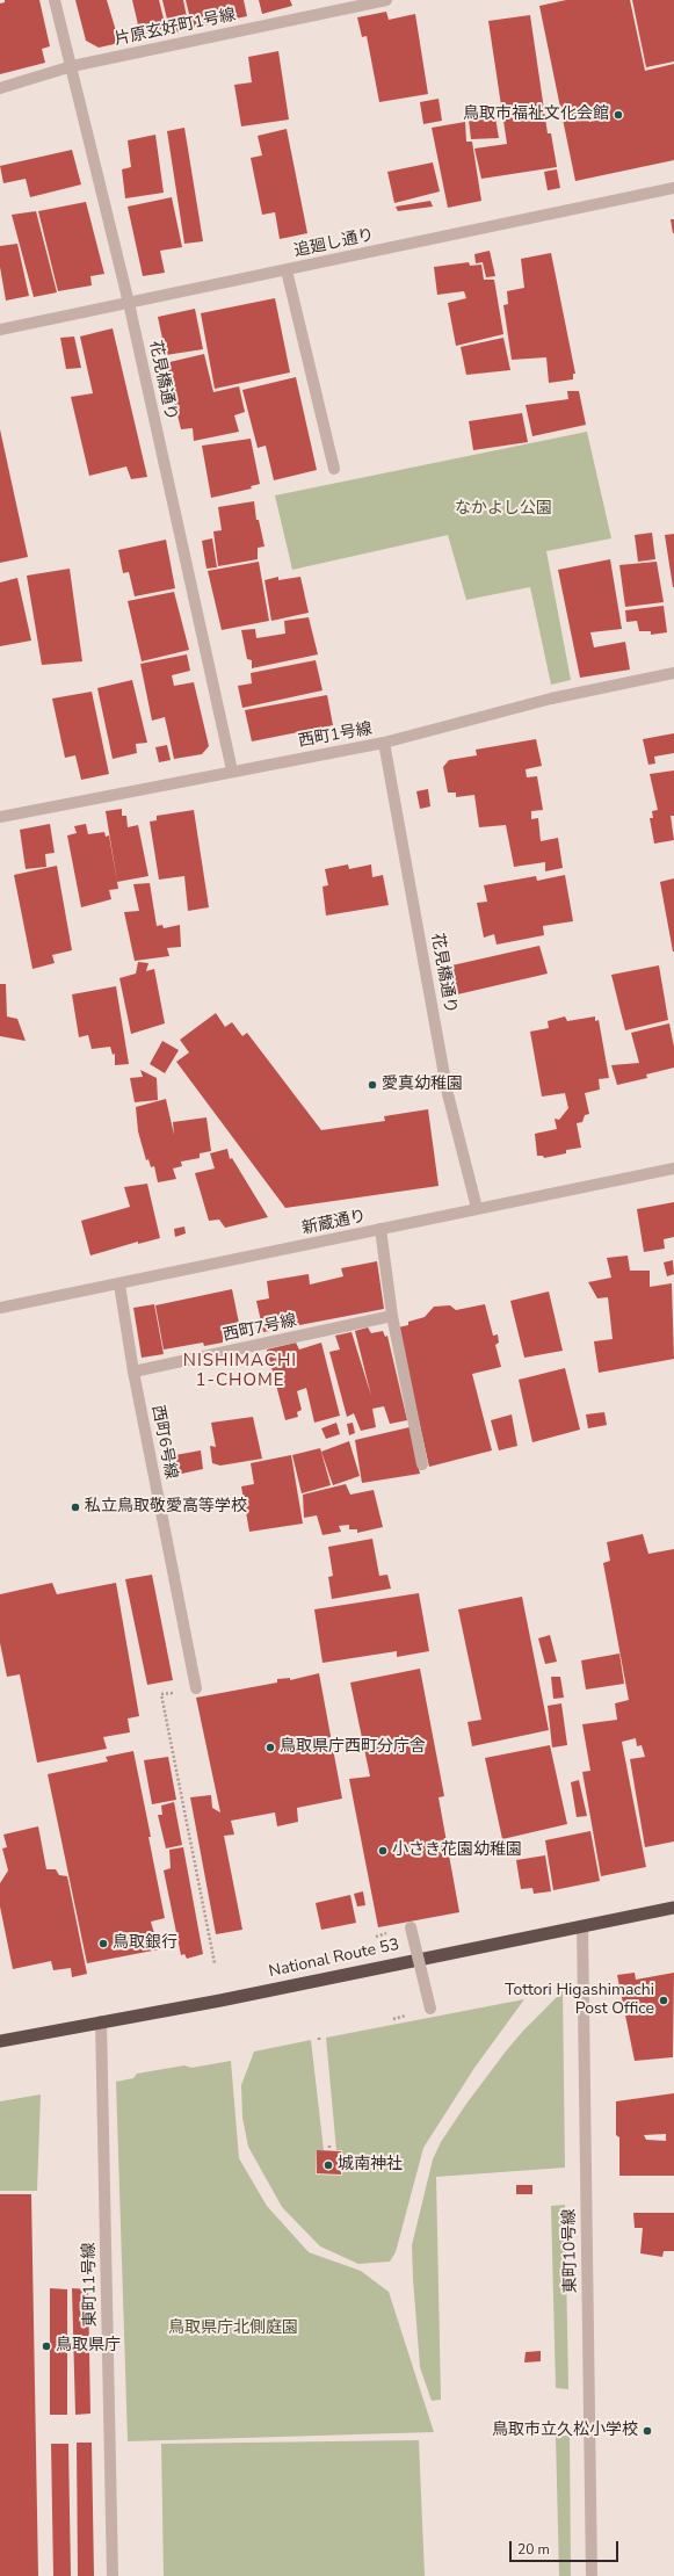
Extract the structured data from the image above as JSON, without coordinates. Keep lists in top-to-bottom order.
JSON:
{
  "streets": {
    "highway": ["National Route 53"],
    "street": [
      "片原玄好町1号線",
      "追廻し通り",
      "花見橋通り",
      "西町1号線",
      "新蔵通り",
      "西町7号線",
      "西町6号線",
      "東町10号線",
      "東町11号線"
    ]
  },
  "crossings": [
    ["片原玄好町1号線", "花見橋通り"],
    ["追廻し通り", "花見橋通り"],
    ["花見橋通り", "西町1号線"],
    ["花見橋通り", "新蔵通り"],
    ["新蔵通り", "西町6号線"],
    ["西町7号線", "西町6号線"],
    ["National Route 53", "東町10号線"],
    ["National Route 53", "東町11号線"]
  ],
  "districts": ["NISHIMACHI 1-CHOME"],
  "parks": ["なかよし公園", "鳥取県庁北側庭園"],
  "places": [
    "鳥取市福祉文化会館",
    "愛真幼稚園",
    "私立鳥取敬愛高等学校",
    "鳥取県庁西町分庁舎",
    "小さき花園幼稚園",
    "鳥取銀行",
    "Tottori Higashimachi Post Office",
    "城南神社",
    "鳥取県庁",
    "鳥取市立久松小学校"
  ],
  "scale_bar": "20 m"
}
